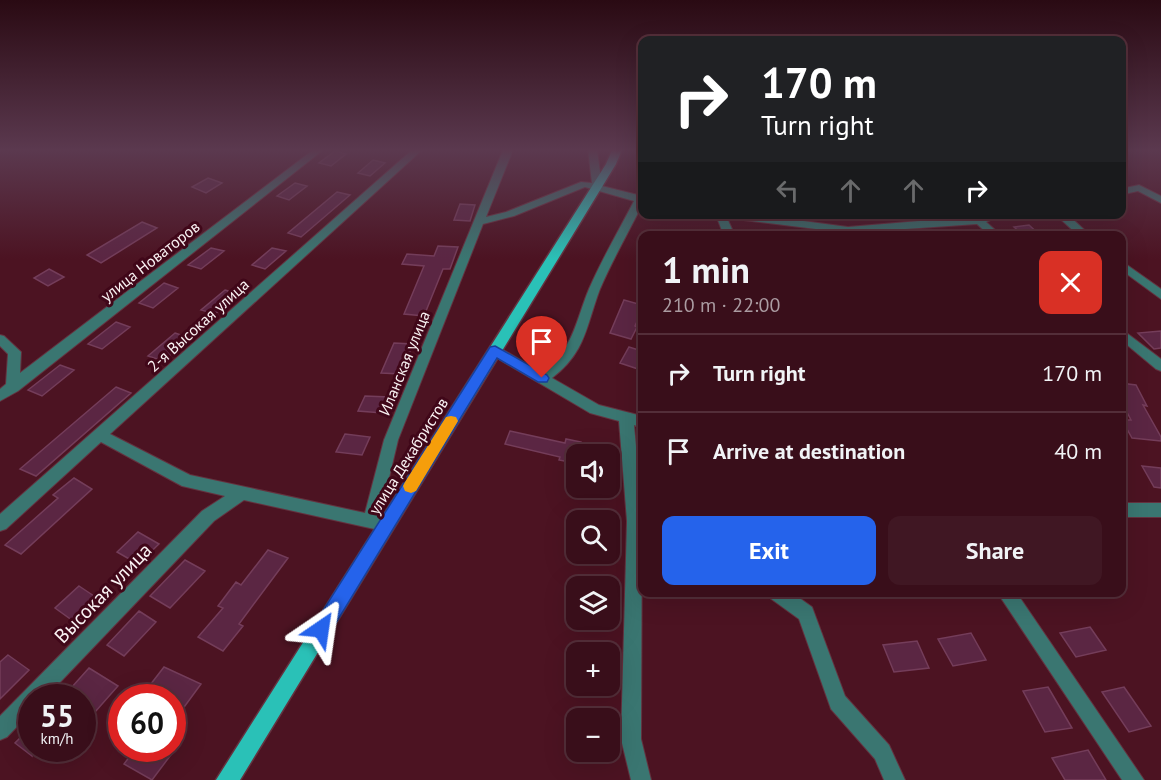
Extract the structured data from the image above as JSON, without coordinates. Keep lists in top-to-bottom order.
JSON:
{
  "streets": {
    "main road": ["улица Декабристов"],
    "street": [
      "улица Новаторов",
      "2-я Высокая улица",
      "Иланская улица",
      "Высокая улица"
    ]
  },
  "crossings": [
    ["Иланская улица", "улица Декабристов"]
  ],
  "page": {
    "turn": ["170 m", "Turn right"],
    "heading": ["1 min", "210 m · 22:00"],
    "list": [
      {
        "name": "Turn right",
        "value": "170 m"
      },
      {
        "name": "Arrive at destination",
        "value": "40 m"
      }
    ],
    "map_buttons": ["+", "−"],
    "buttons": ["Exit", "Share"],
    "speed": "55 km/h",
    "limit": "60"
  }
}
